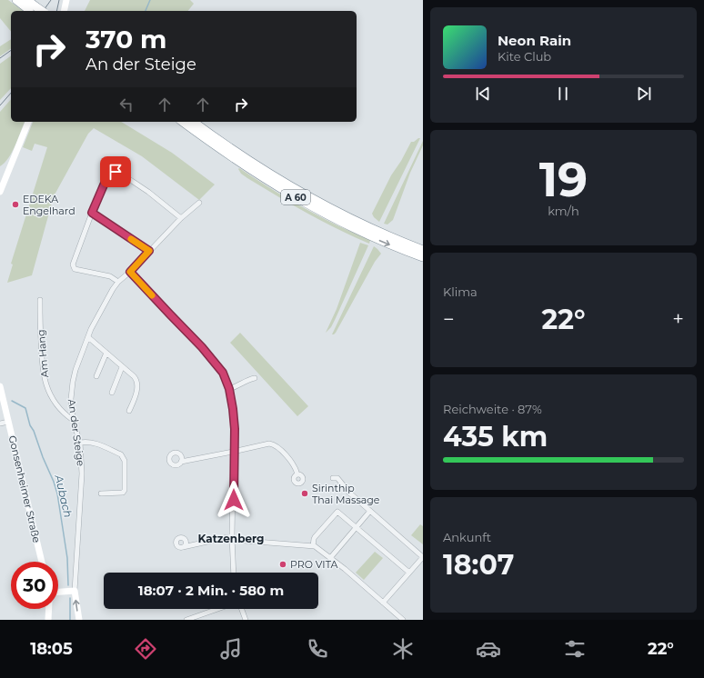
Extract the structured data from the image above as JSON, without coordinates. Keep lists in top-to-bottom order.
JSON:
{
  "streets": {
    "highway": ["A 60"],
    "main road": ["Gonsenheimer Straße"],
    "street": ["Am Hang", "An der Steige"]
  },
  "crossings": [
    ["Am Hang", "An der Steige"]
  ],
  "districts": ["Katzenberg"],
  "water": ["Aubach"],
  "places": ["EDEKA Engelhard", "Sirinthip Thai Massage", "PRO VITA"],
  "page": {
    "turn": ["370 m", "An der Steige"],
    "song": ["Neon Rain", "Kite Club"],
    "tile": [
      ["19", "km/h"],
      "Klima",
      ["Reichweite · 87%", "435 km"],
      ["Ankunft", "18:07"]
    ],
    "heat": ["−", "22°", "+"],
    "limit": "30",
    "trip": "18:07 · 2 Min. · 580 m",
    "tabs": ["18:05", "22°"]
  }
}
